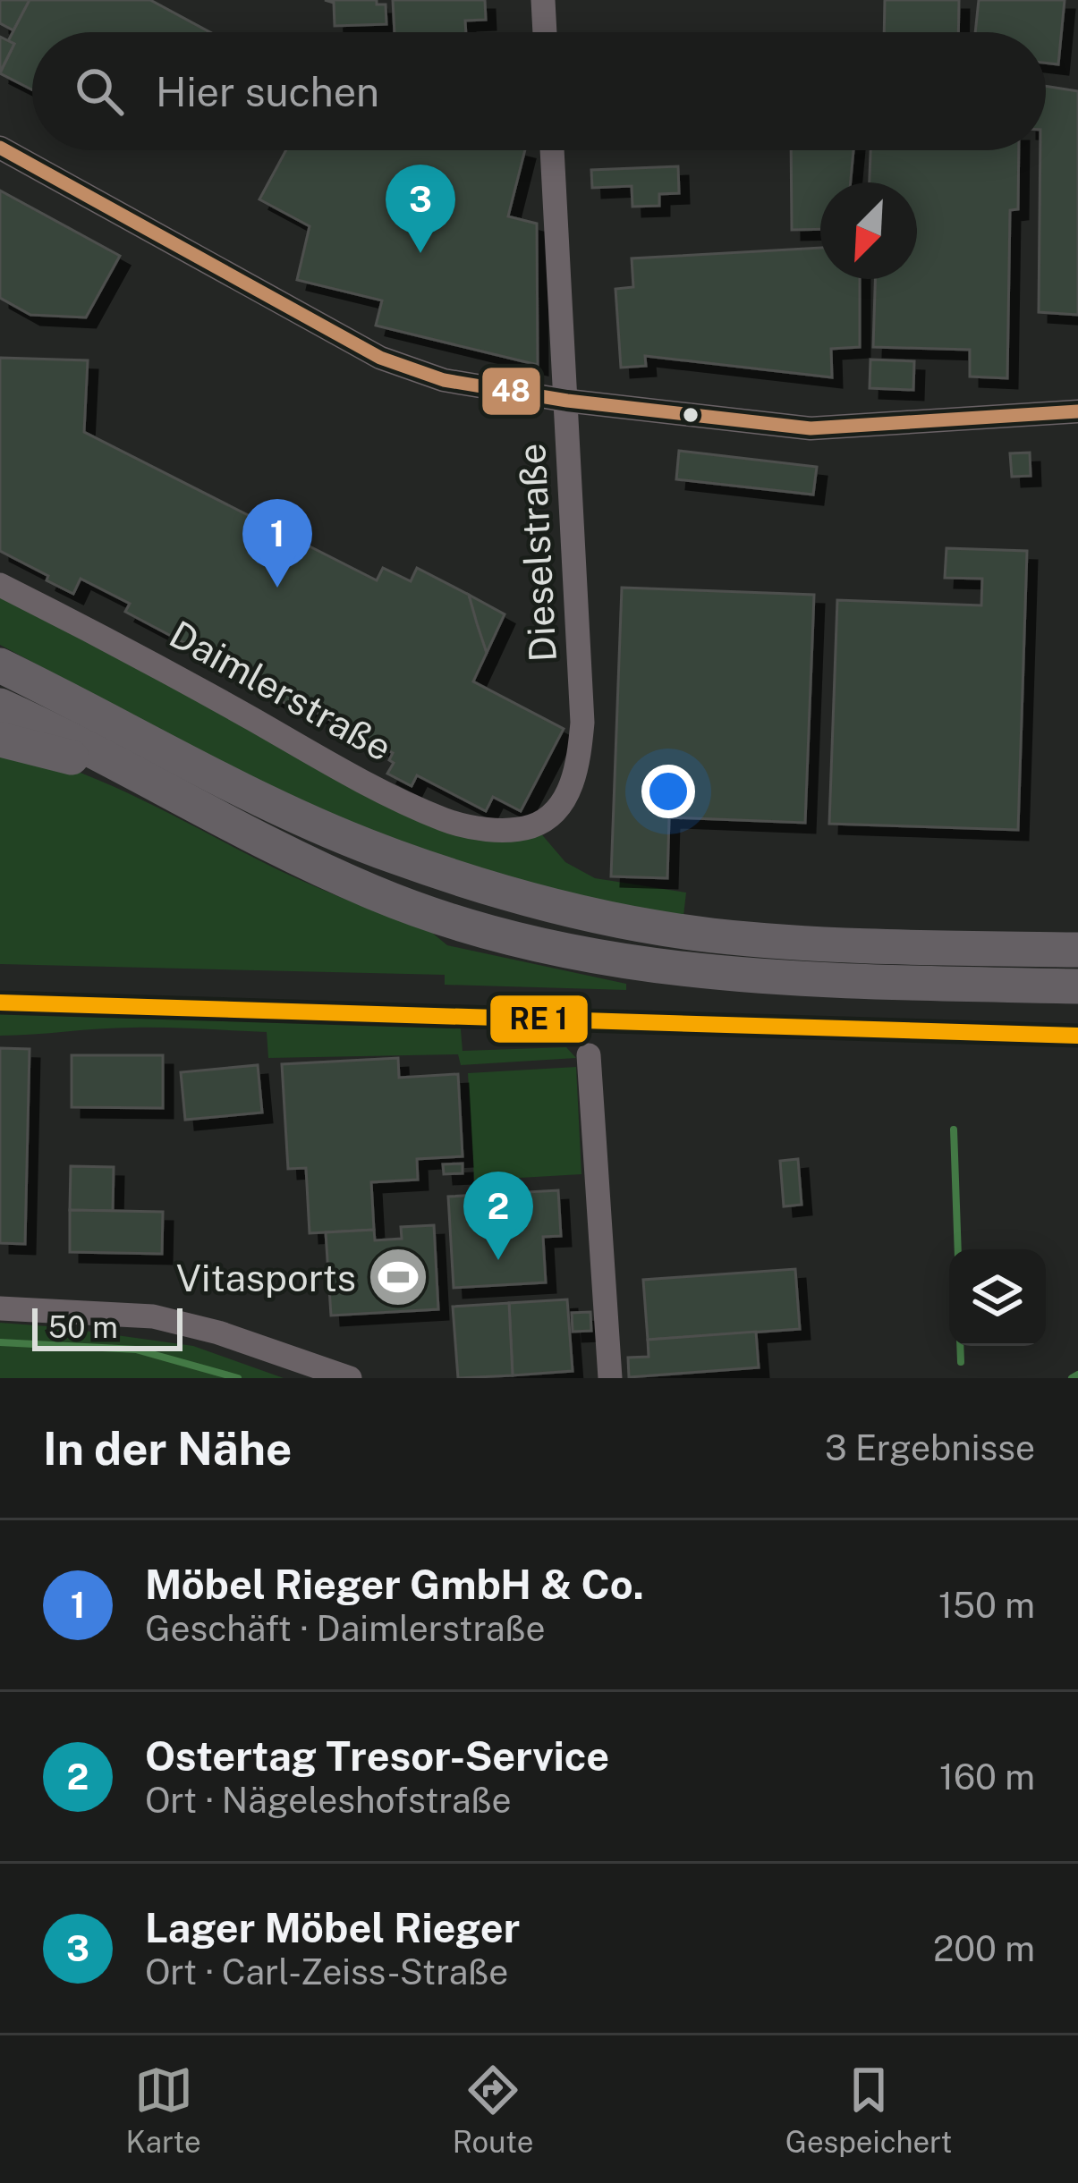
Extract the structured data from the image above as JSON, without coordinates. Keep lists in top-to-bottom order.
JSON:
{
  "streets": {
    "street": ["Dieselstraße", "Daimlerstraße"]
  },
  "crossings": [
    ["Dieselstraße", "Daimlerstraße"]
  ],
  "places": {
    "sports": ["Vitasports"]
  },
  "lines": ["transit line 48"],
  "scale_bar": "50 m",
  "north": "bottom left",
  "page": {
    "search": "Hier suchen",
    "pins": ["3", "1", "2"],
    "scale": "50 m",
    "heading": ["In der Nähe", "3 Ergebnisse"],
    "list": [
      {
        "mark": "1",
        "name": "Möbel Rieger GmbH & Co.",
        "note": "Geschäft · Daimlerstraße",
        "value": "150 m"
      },
      {
        "mark": "2",
        "name": "Ostertag Tresor-Service",
        "note": "Ort · Nägeleshofstraße",
        "value": "160 m"
      },
      {
        "mark": "3",
        "name": "Lager Möbel Rieger",
        "note": "Ort · Carl-Zeiss-Straße",
        "value": "200 m"
      }
    ],
    "nav": ["Karte", "Route", "Gespeichert"]
  }
}
